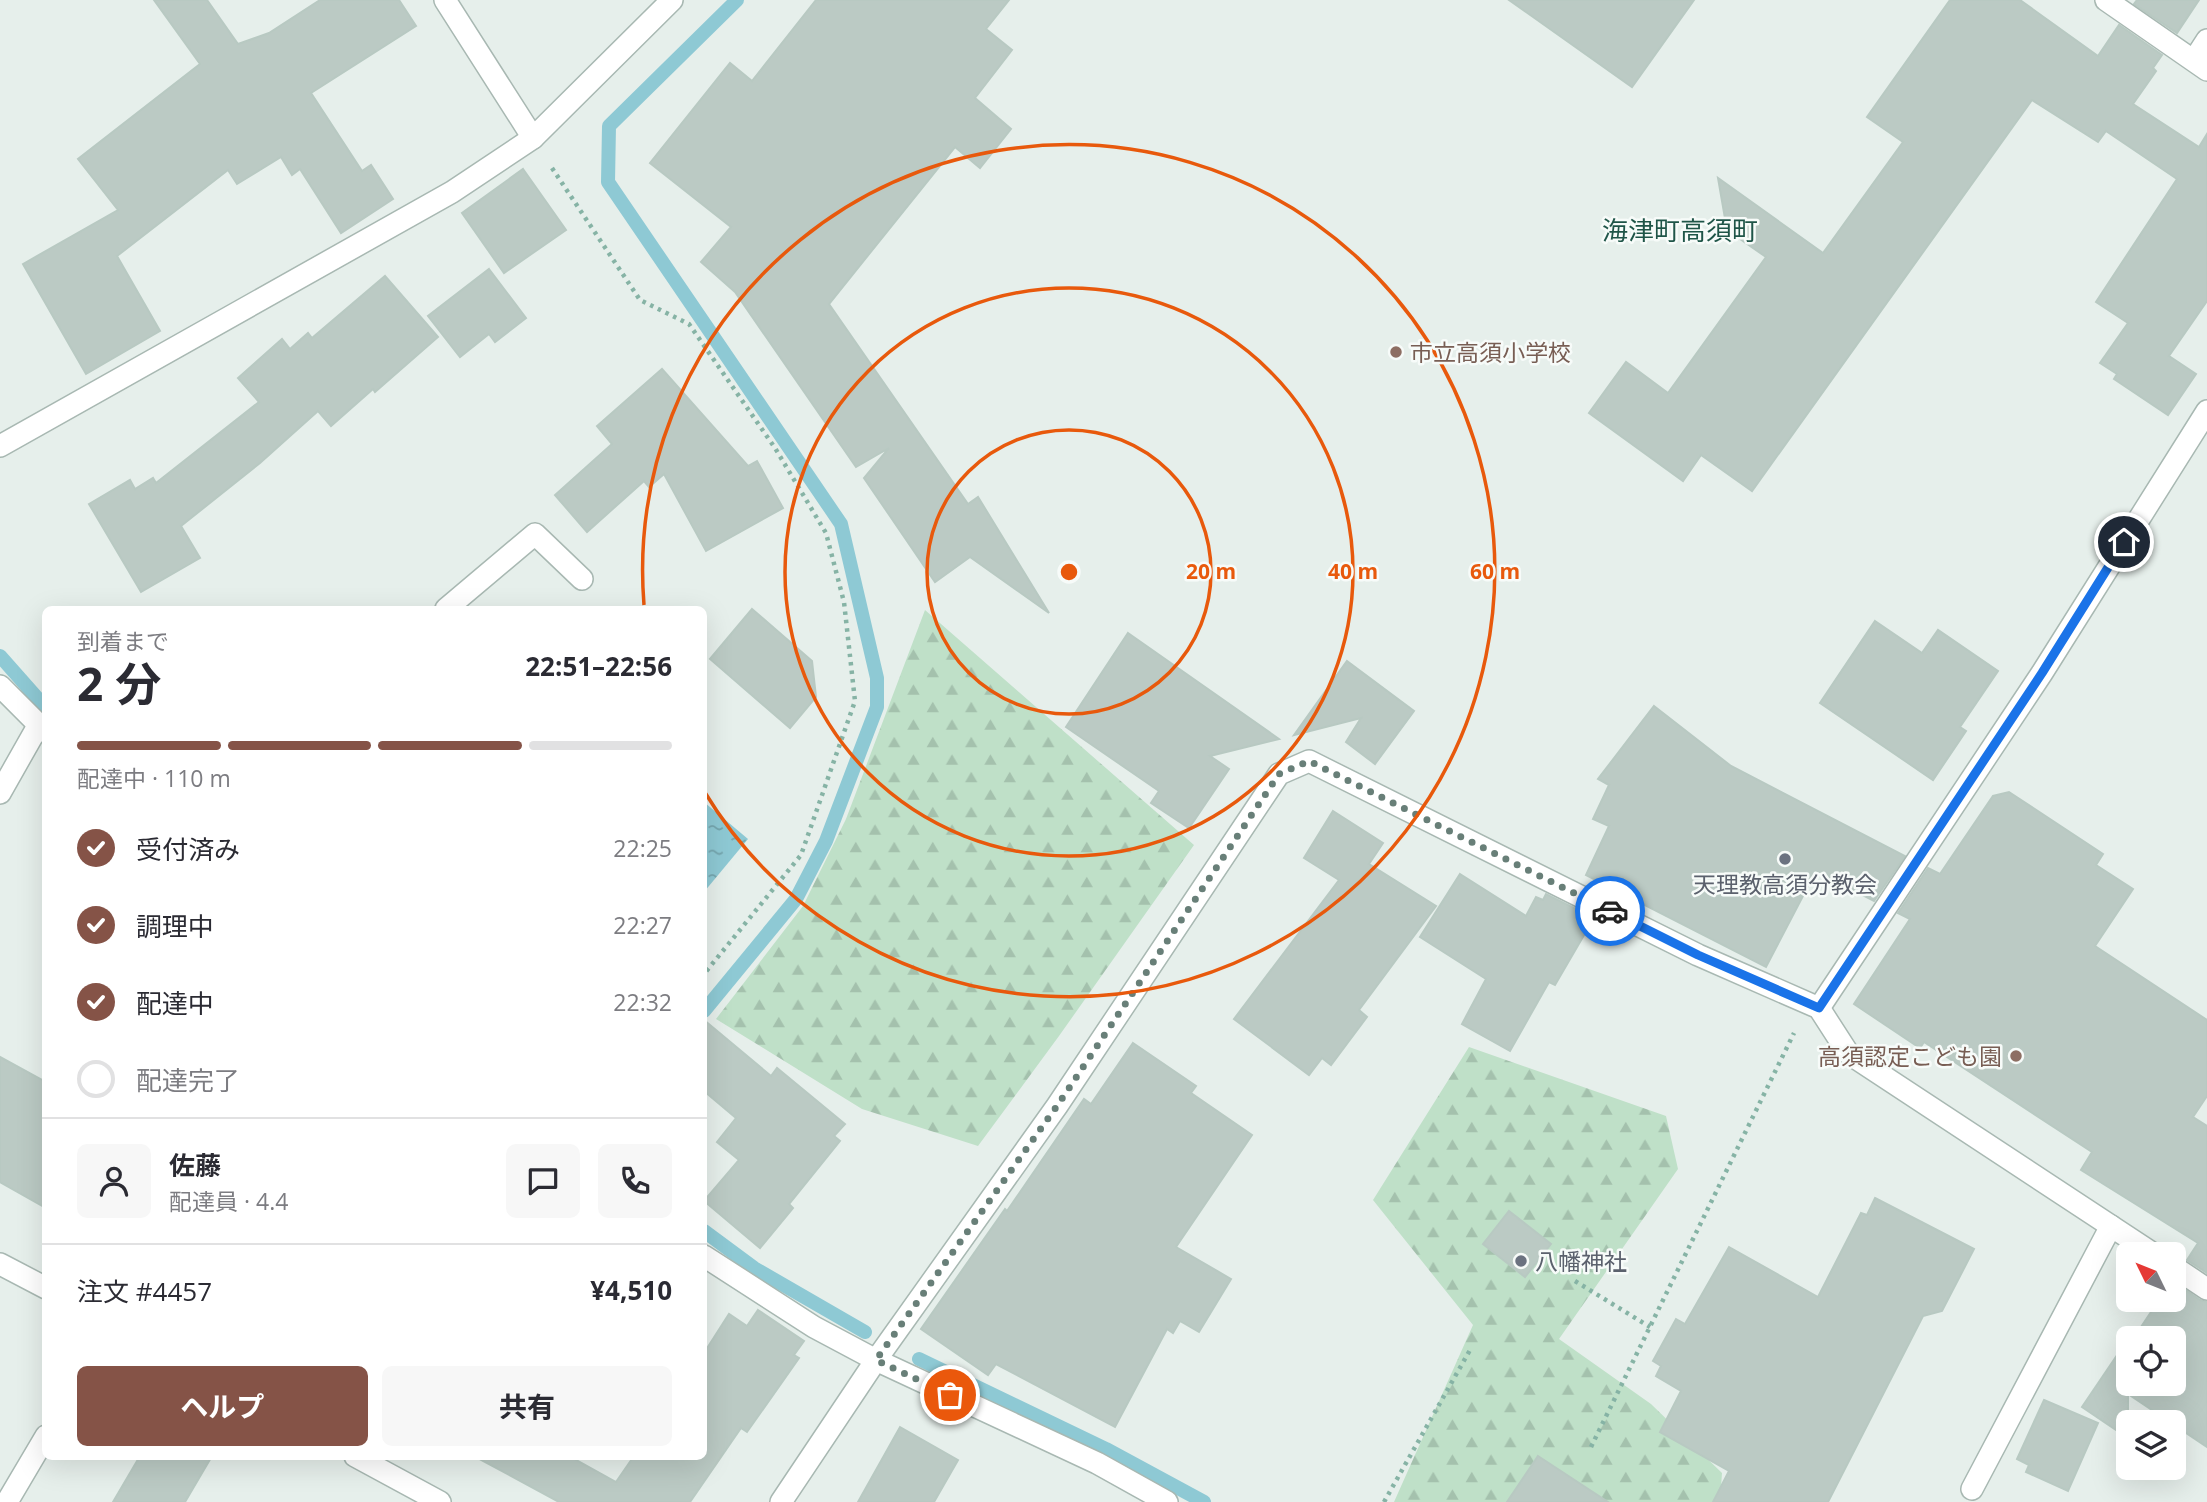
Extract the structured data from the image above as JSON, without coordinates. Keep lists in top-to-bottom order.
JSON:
{
  "districts": ["海津町高須町"],
  "places": [
    "市立高須小学校",
    "天理教高須分教会",
    "高須認定こども園",
    "八幡神社"
  ],
  "north": "top left",
  "page": {
    "heading": ["2 分", "到着まで", "22:51–22:56"],
    "panel": [
      "佐藤",
      "配達員 · 4.4",
      "注文 #4457",
      "¥4,510"
    ],
    "bar": "配達中 · 110 m",
    "list": [
      ["受付済み", "22:25"],
      ["調理中", "22:27"],
      ["配達中", "22:32"],
      "配達完了"
    ],
    "buttons": ["ヘルプ", "共有"]
  },
  "rings": ["20 m", "40 m", "60 m"]
}
